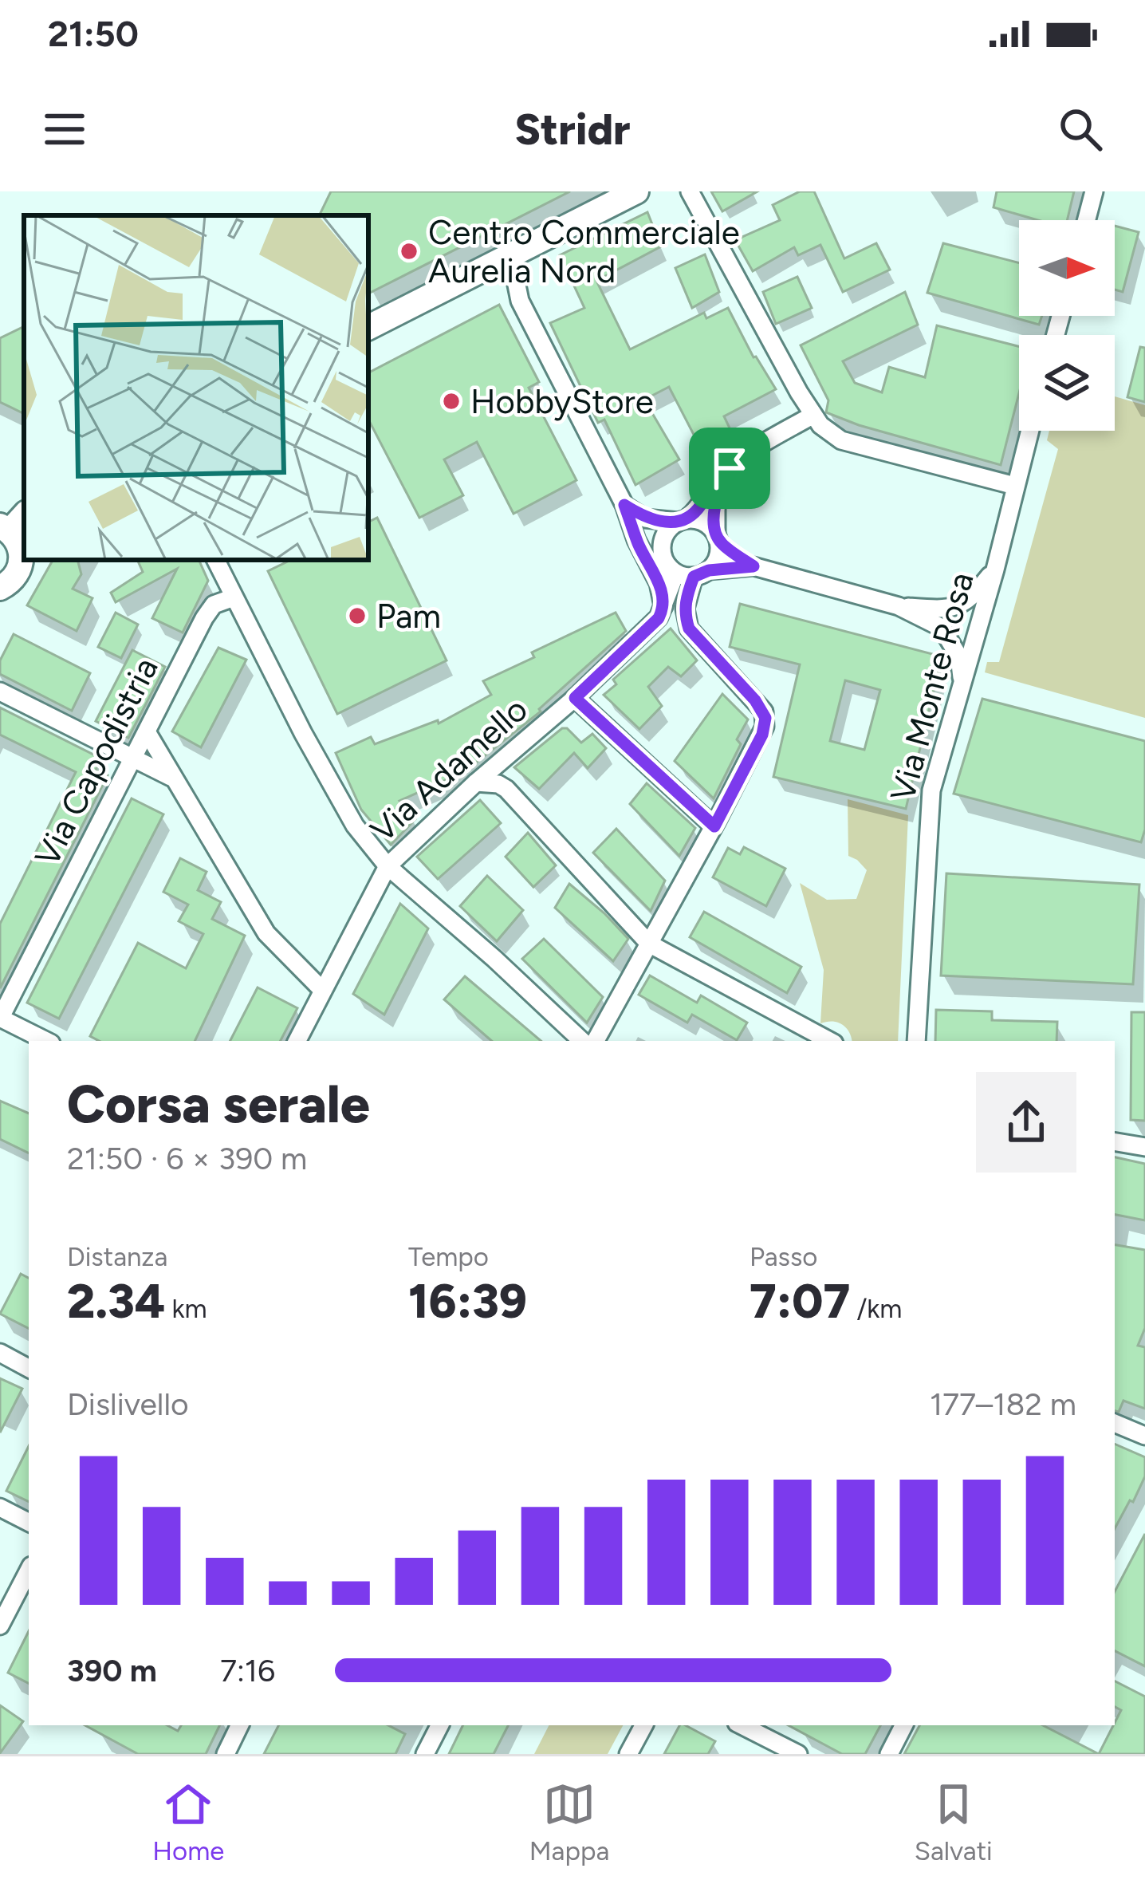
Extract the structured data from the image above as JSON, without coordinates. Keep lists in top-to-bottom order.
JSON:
{
  "streets": {
    "street": ["Via Monte Rosa", "Via Capodistria", "Via Adamello"]
  },
  "places": ["Centro Commerciale Aurelia Nord", "HobbyStore", "Pam"],
  "north": "right",
  "page": {
    "status": "21:50",
    "header": "Stridr",
    "heading": ["Corsa serale", "21:50 · 6 × 390 m"],
    "stats": [
      ["Distanza", "2.34 km"],
      ["Tempo", "16:39"],
      ["Passo", "7:07 /km"]
    ],
    "chart": ["Dislivello", "177–182 m"],
    "list": [
      {
        "name": "390 m",
        "note": "7:16"
      }
    ],
    "tabs": ["Home", "Mappa", "Salvati"]
  }
}
